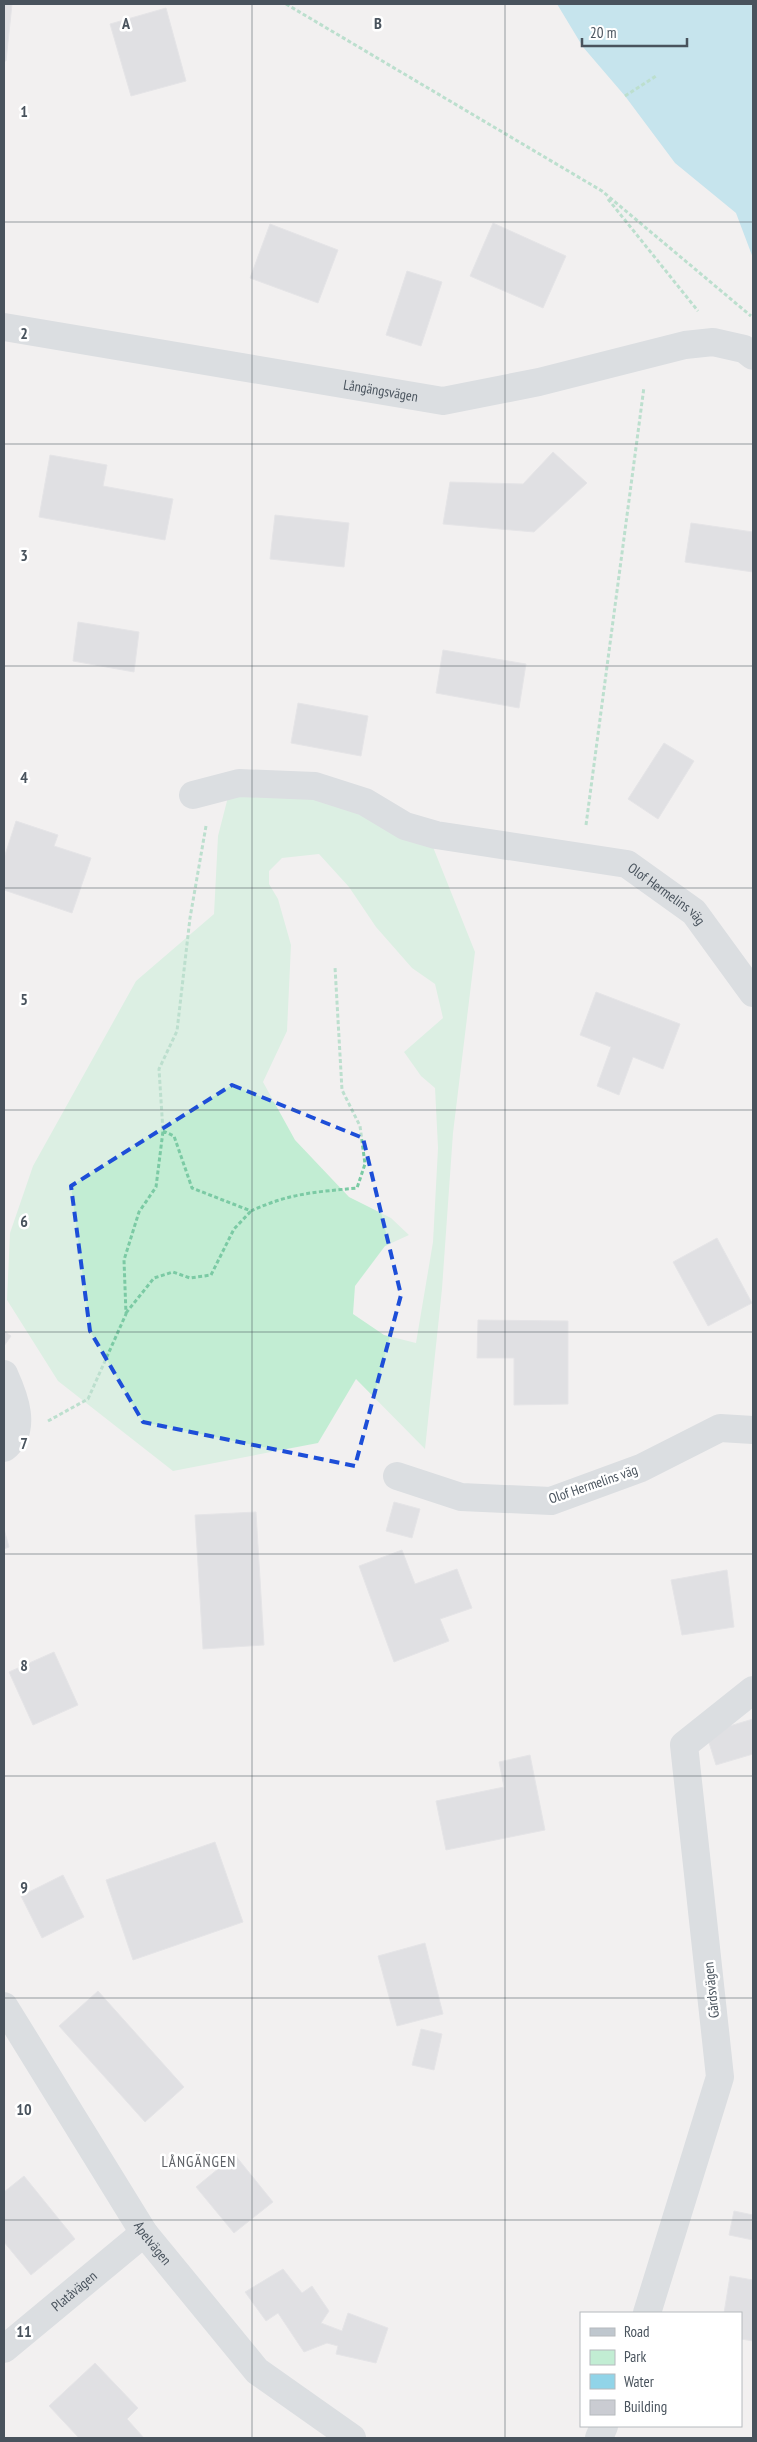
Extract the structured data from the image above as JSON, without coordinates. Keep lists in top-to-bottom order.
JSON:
{
  "streets": {
    "street": [
      "Långängsvägen",
      "Olof Hermelins väg",
      "Gårdsvägen",
      "Apelvägen",
      "Platåvägen"
    ]
  },
  "crossings": [
    ["Apelvägen", "Platåvägen"]
  ],
  "districts": ["LÅNGÄNGEN"],
  "legend": [
    "Road",
    "Park",
    "Water",
    "Building"
  ],
  "scale_bar": "20 m",
  "grid": {
    "columns": ["A", "B"],
    "rows": [
      "1",
      "2",
      "3",
      "4",
      "5",
      "6",
      "7",
      "8",
      "9",
      "10",
      "11"
    ]
  }
}
